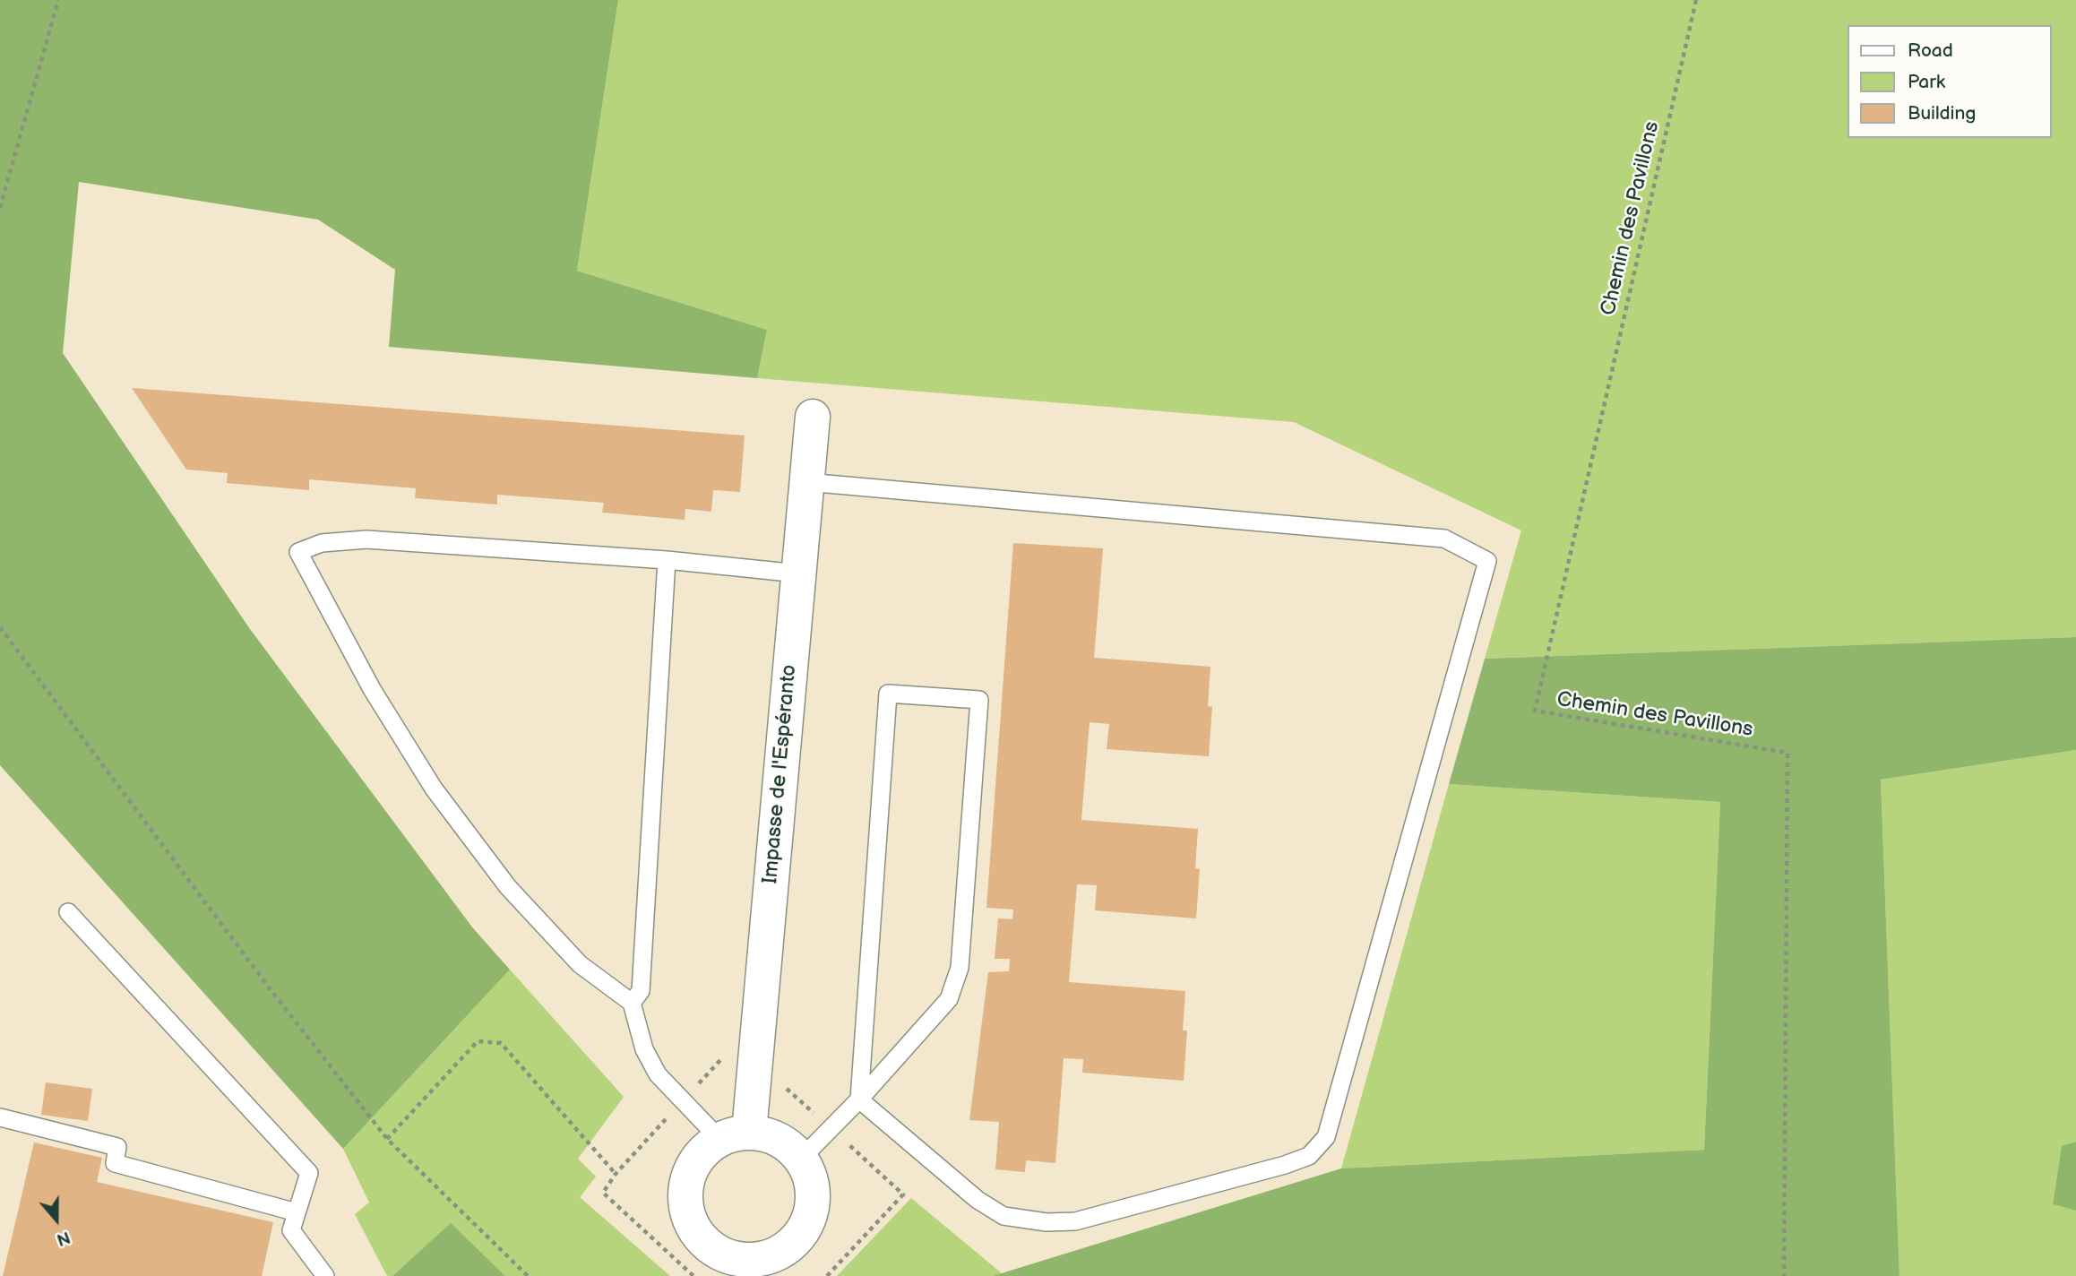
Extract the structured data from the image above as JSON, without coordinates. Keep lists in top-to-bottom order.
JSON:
{
  "streets": {
    "street": ["Impasse de l'Espéranto"],
    "path": ["Chemin des Pavillons"]
  },
  "legend": ["Road", "Park", "Building"],
  "north": "bottom"
}
